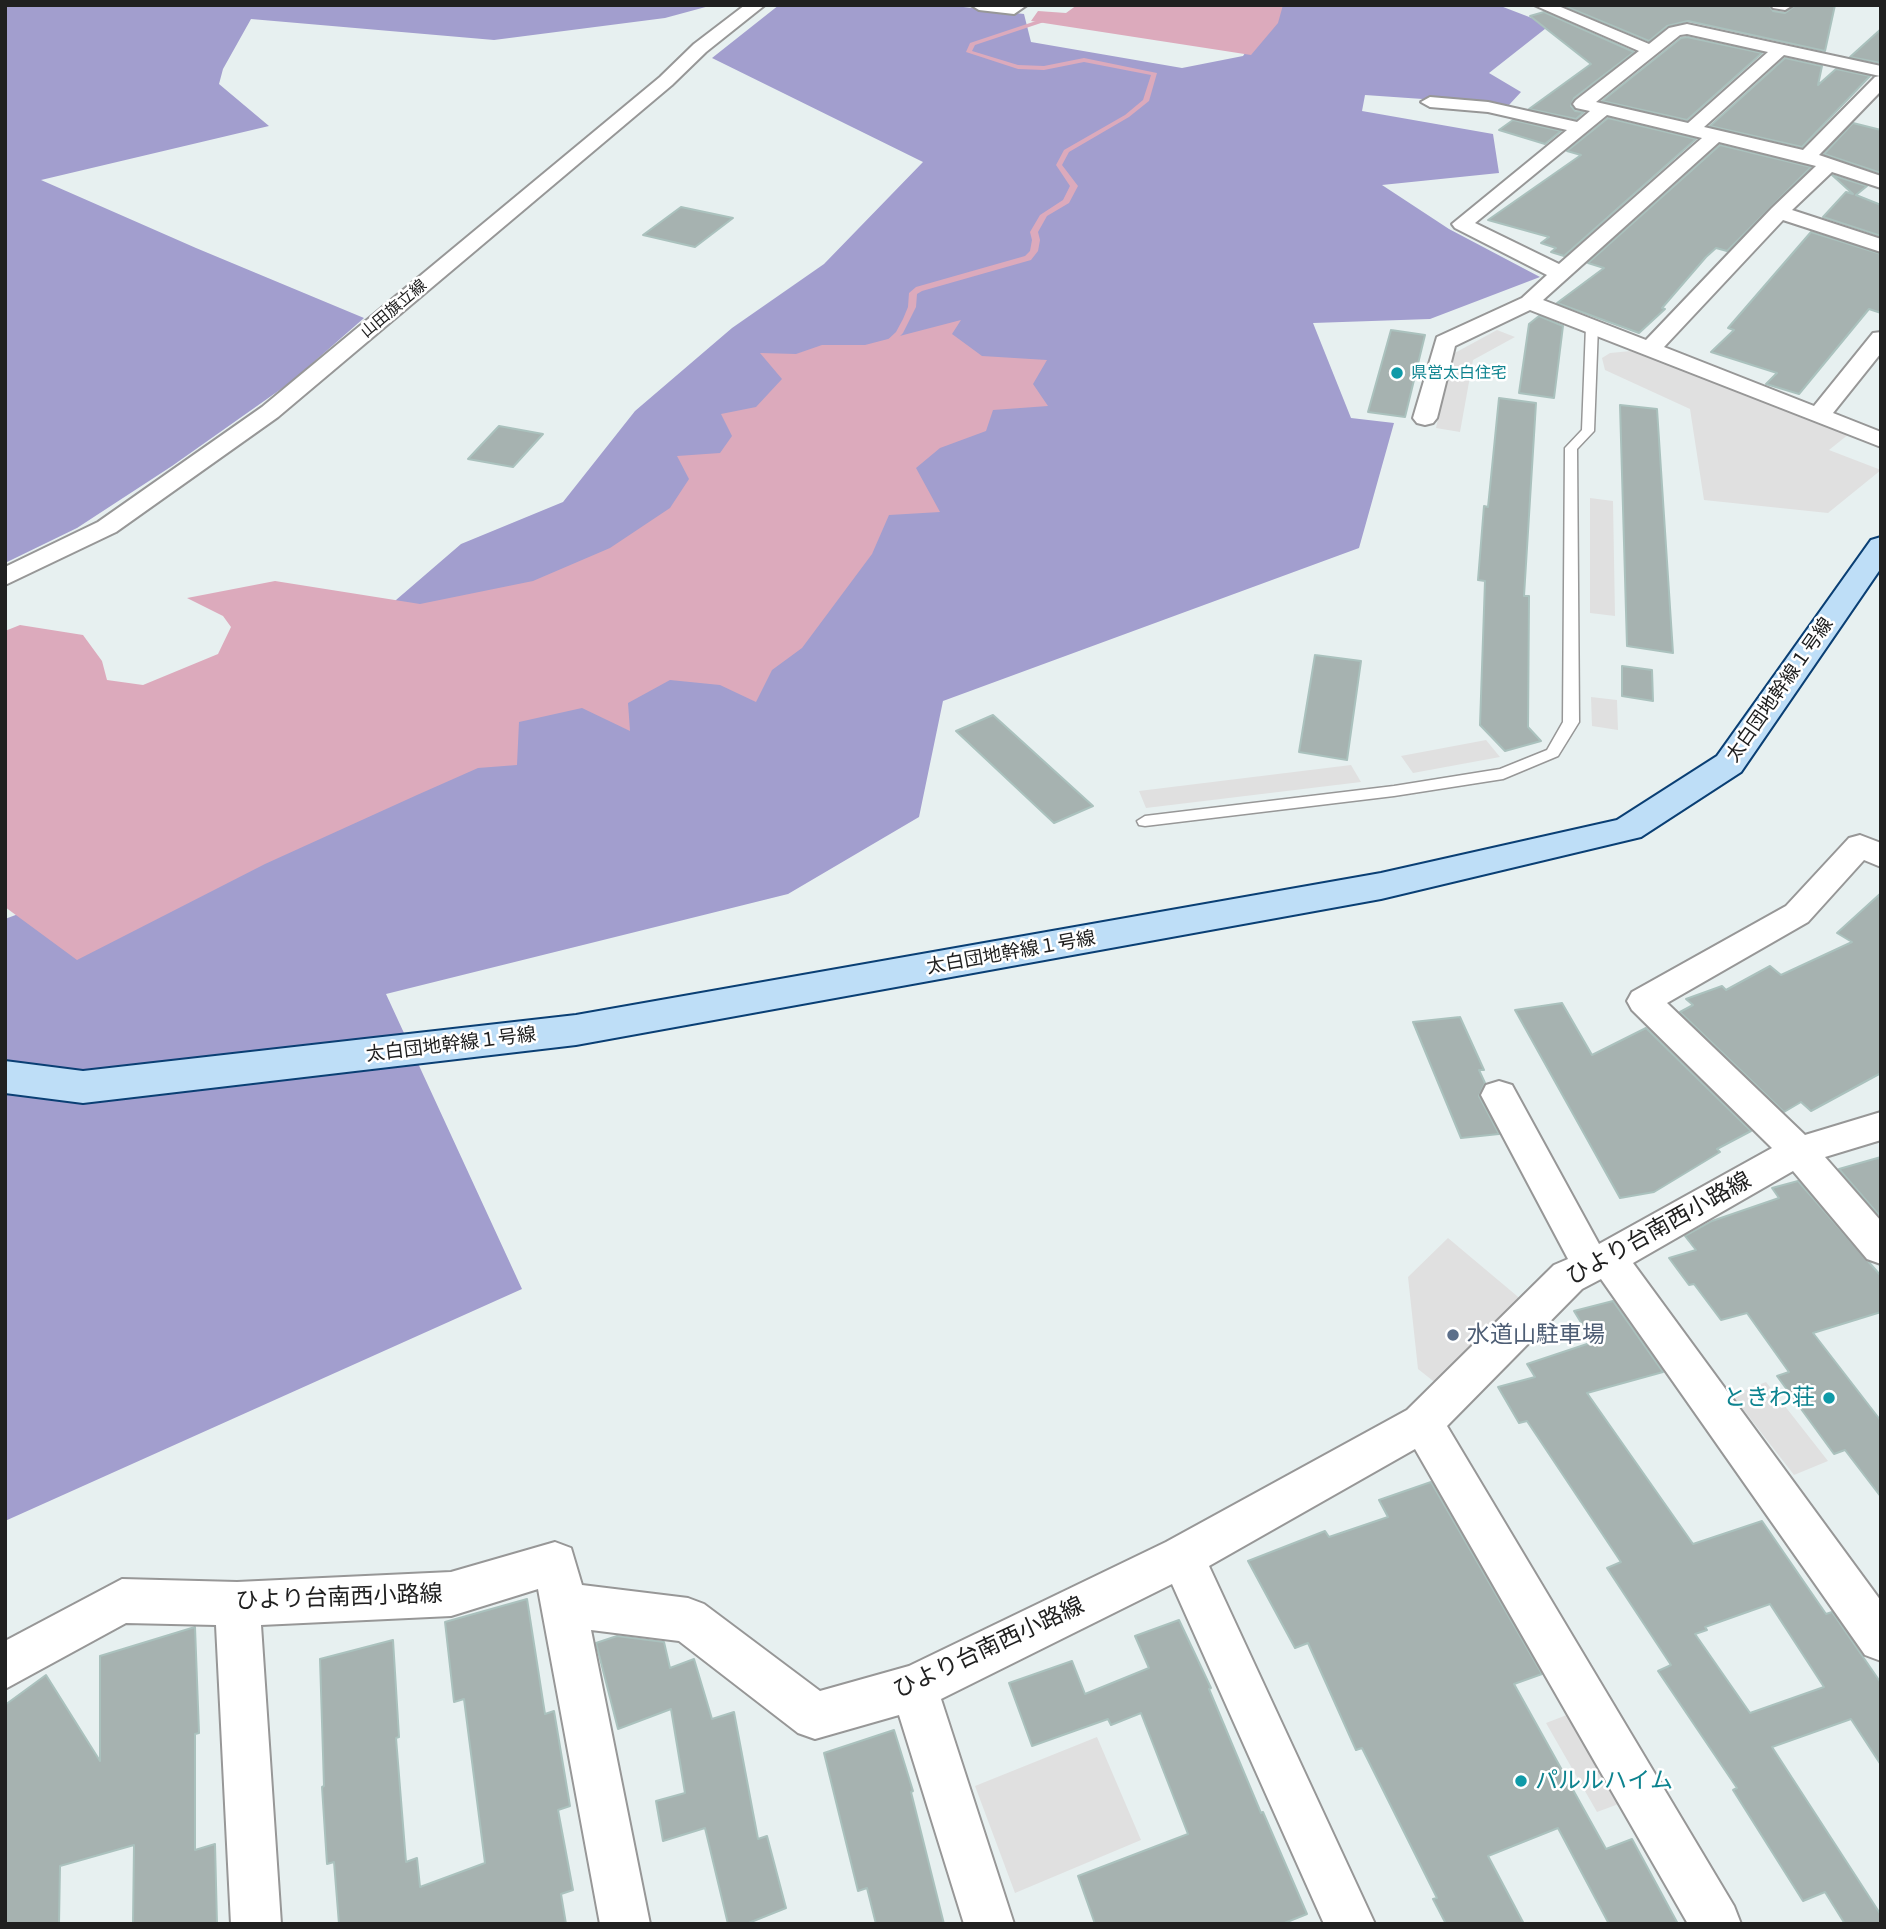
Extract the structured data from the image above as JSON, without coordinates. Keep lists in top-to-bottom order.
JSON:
{
  "streets": {
    "street": ["山田旗立線", "太白団地幹線１号線", "ひより台南西小路線"]
  },
  "places": [
    "県営太白住宅",
    "水道山駐車場",
    "ときわ荘",
    "パルルハイム"
  ]
}
